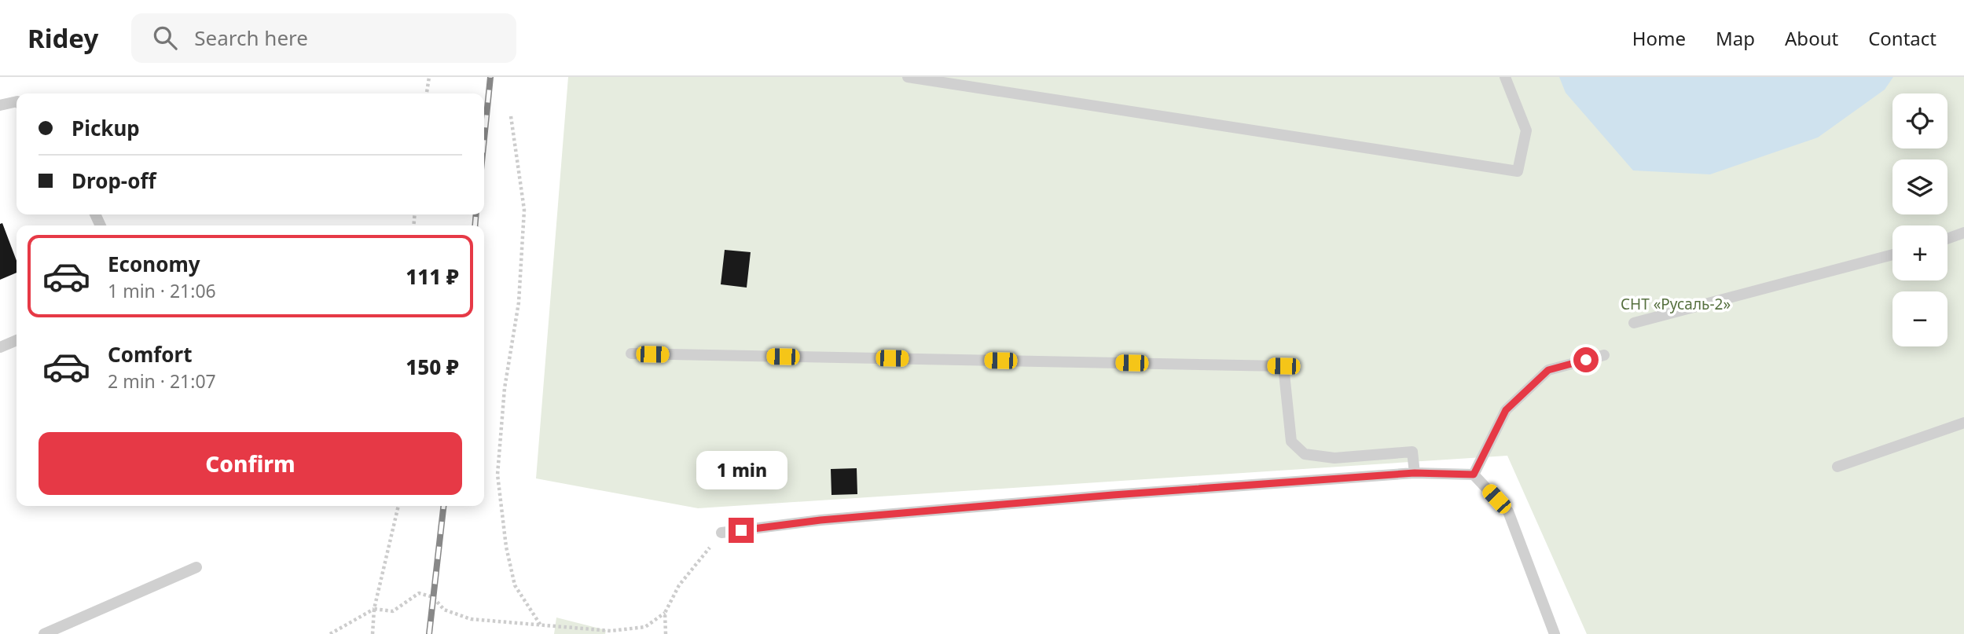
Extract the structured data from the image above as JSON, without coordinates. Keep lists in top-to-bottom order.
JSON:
{
  "parks": ["СНТ «Русаль-2»"],
  "page": {
    "header": "Ridey",
    "search": "Search here",
    "nav": [
      "Home",
      "Map",
      "About",
      "Contact"
    ],
    "map_buttons": ["+", "−"],
    "banner": ["Pickup", "Drop-off"],
    "list": [
      {
        "name": "Economy",
        "note": "1 min · 21:06",
        "value": "111 ₽"
      },
      {
        "name": "Comfort",
        "note": "2 min · 21:07",
        "value": "150 ₽"
      }
    ],
    "buttons": "Confirm",
    "bubble": "1 min"
  }
}
